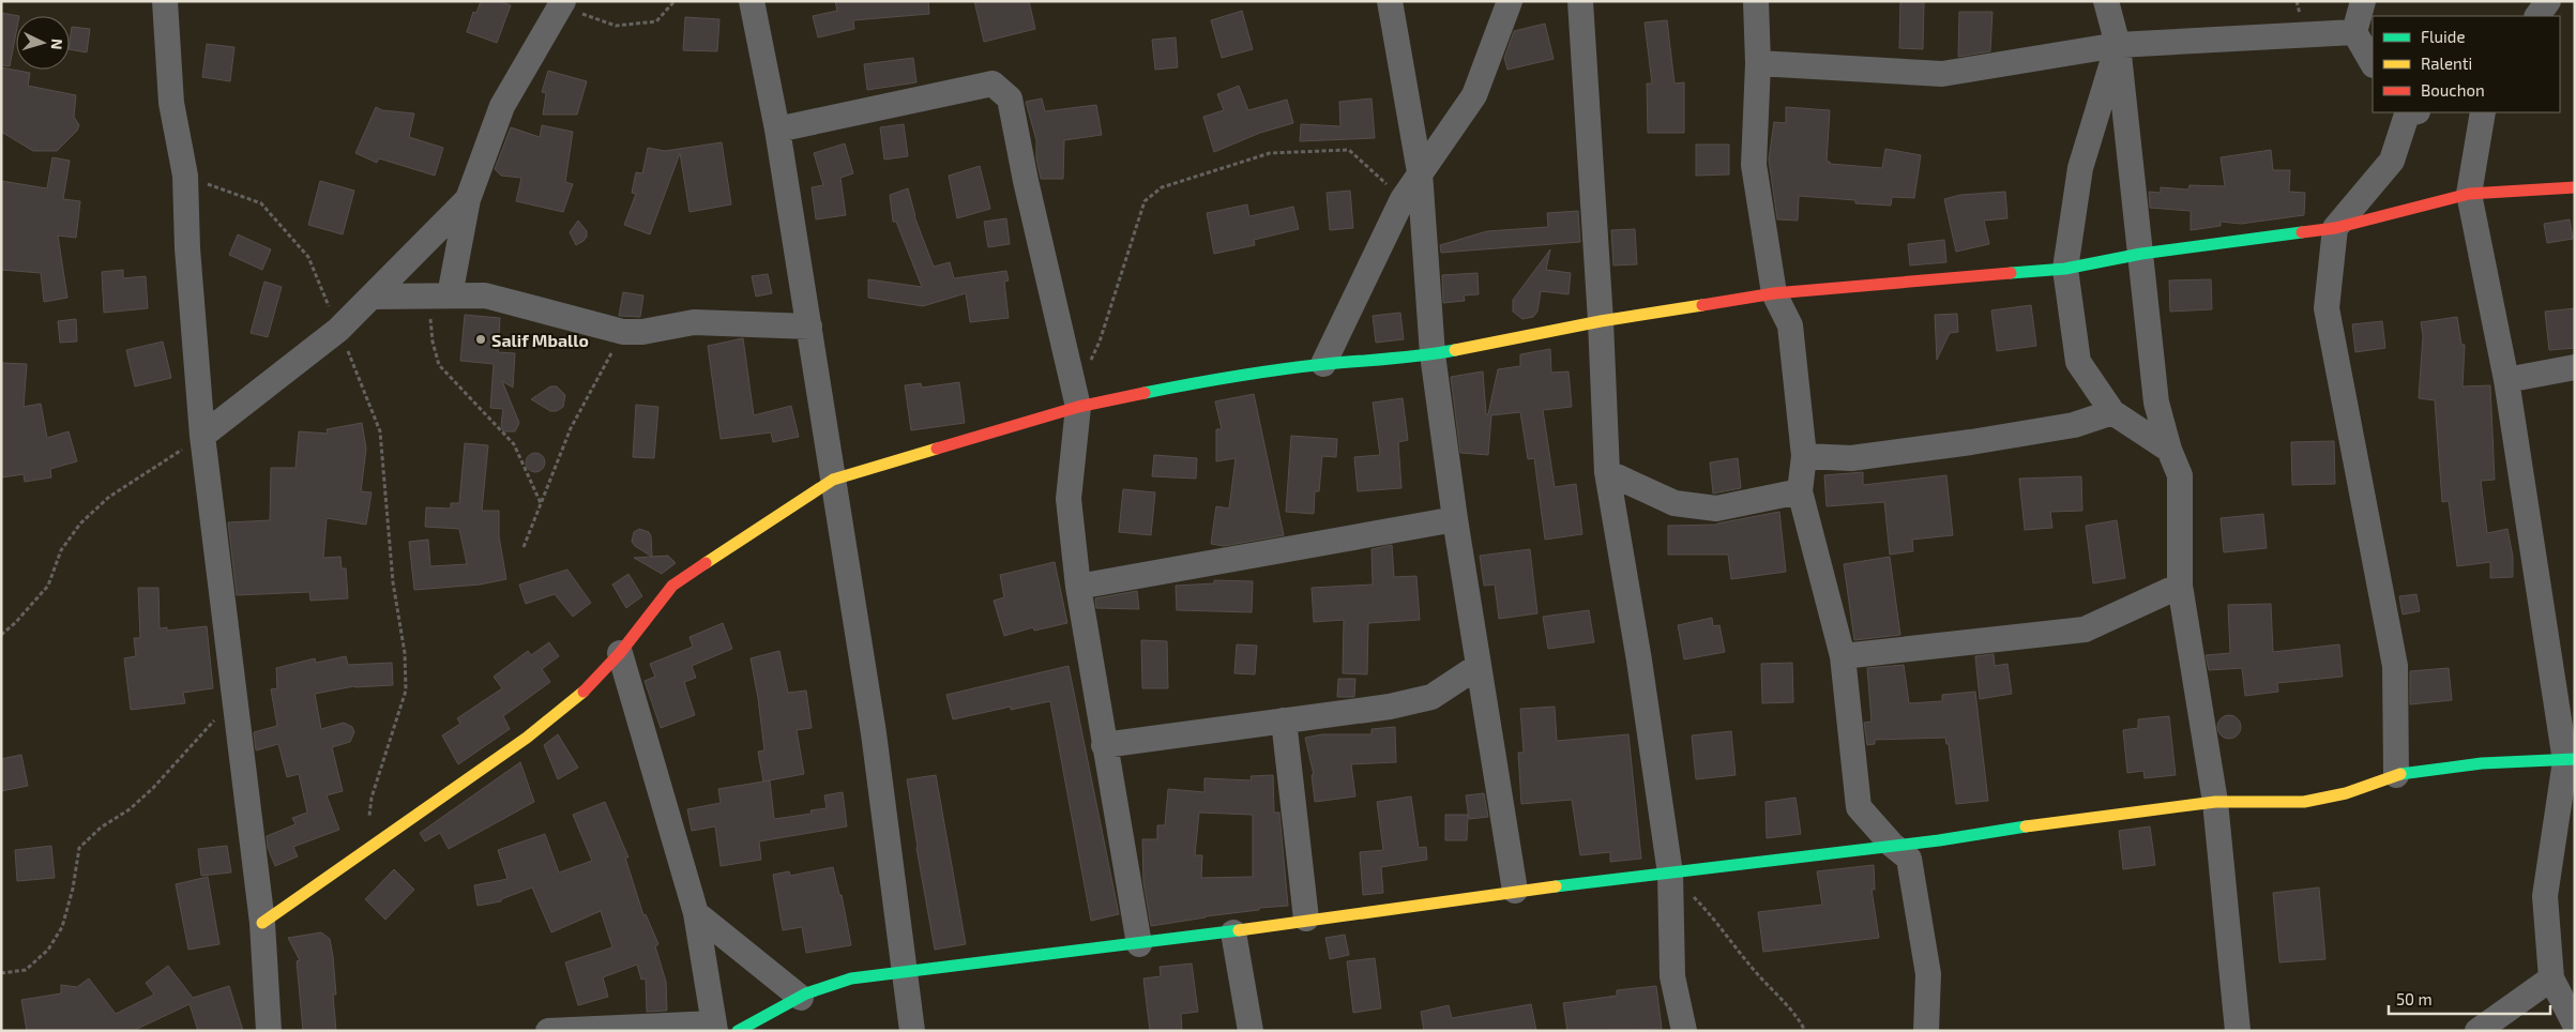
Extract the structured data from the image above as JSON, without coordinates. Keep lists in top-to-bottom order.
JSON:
{
  "places": ["Salif Mballo"],
  "legend": ["Fluide", "Ralenti", "Bouchon"],
  "scale_bar": "50 m",
  "north": "right"
}
